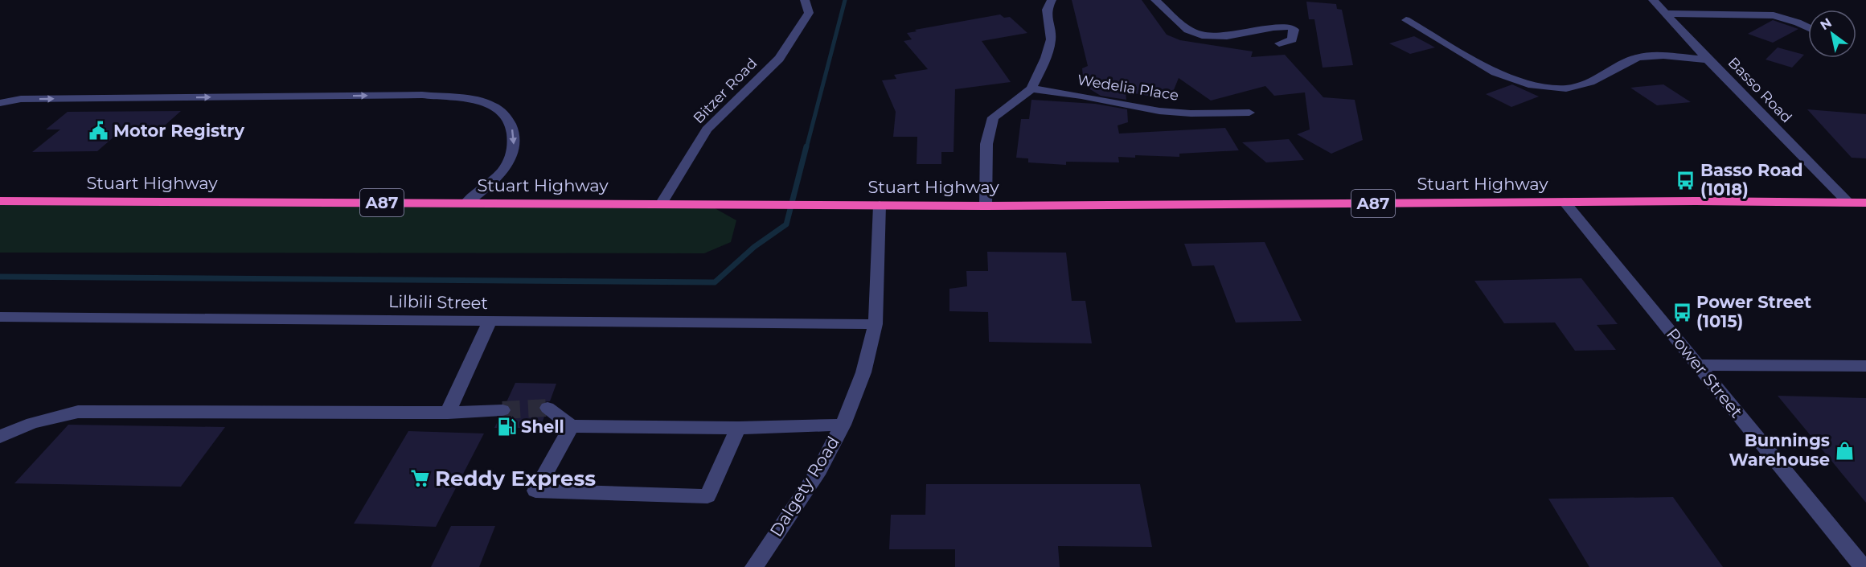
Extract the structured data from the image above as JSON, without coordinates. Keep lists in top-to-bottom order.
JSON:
{
  "streets": {
    "highway": ["Stuart Highway", "A87"],
    "street": [
      "Wedelia Place",
      "Basso Road",
      "Bitzer Road",
      "Lilbili Street",
      "Power Street",
      "Dalgety Road"
    ]
  },
  "crossings": [
    ["Basso Road", "Stuart Highway"],
    ["Bitzer Road", "Stuart Highway"],
    ["Stuart Highway", "Power Street"],
    ["Stuart Highway", "Dalgety Road"],
    ["Lilbili Street", "Dalgety Road"]
  ],
  "places": {
    "public building": ["Motor Registry"],
    "bus stop": ["Basso Road (1018)", "Power Street (1015)"],
    "fuel station": ["Shell"],
    "shop": ["Bunnings Warehouse"],
    "supermarket": ["Reddy Express"]
  },
  "north": "top left"
}
